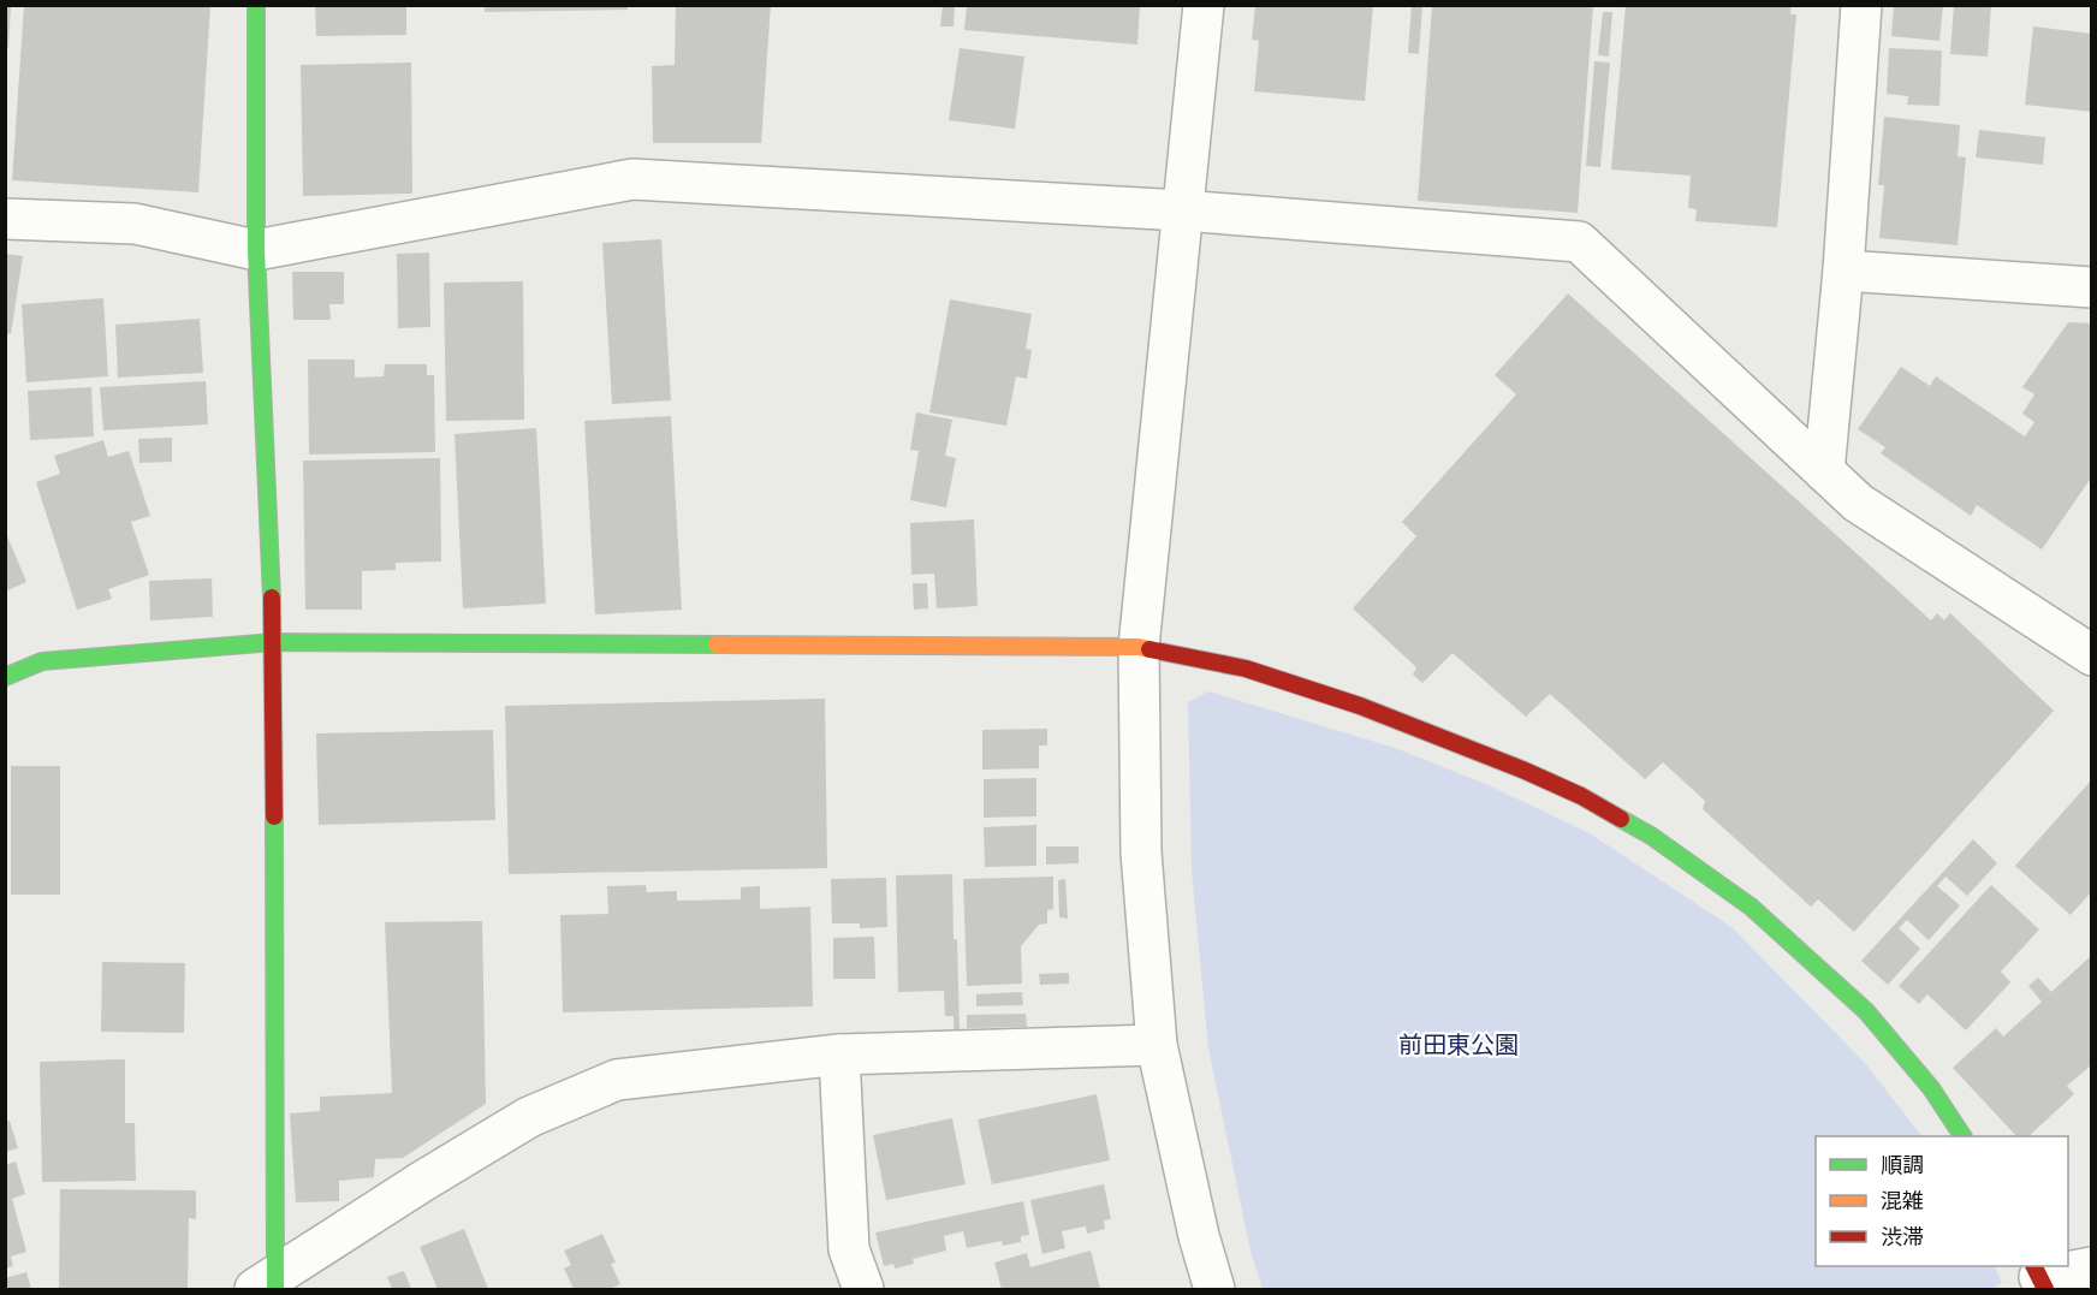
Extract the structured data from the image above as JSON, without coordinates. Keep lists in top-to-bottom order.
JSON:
{
  "parks": ["前田東公園"],
  "legend": ["順調", "混雑", "渋滞"]
}
